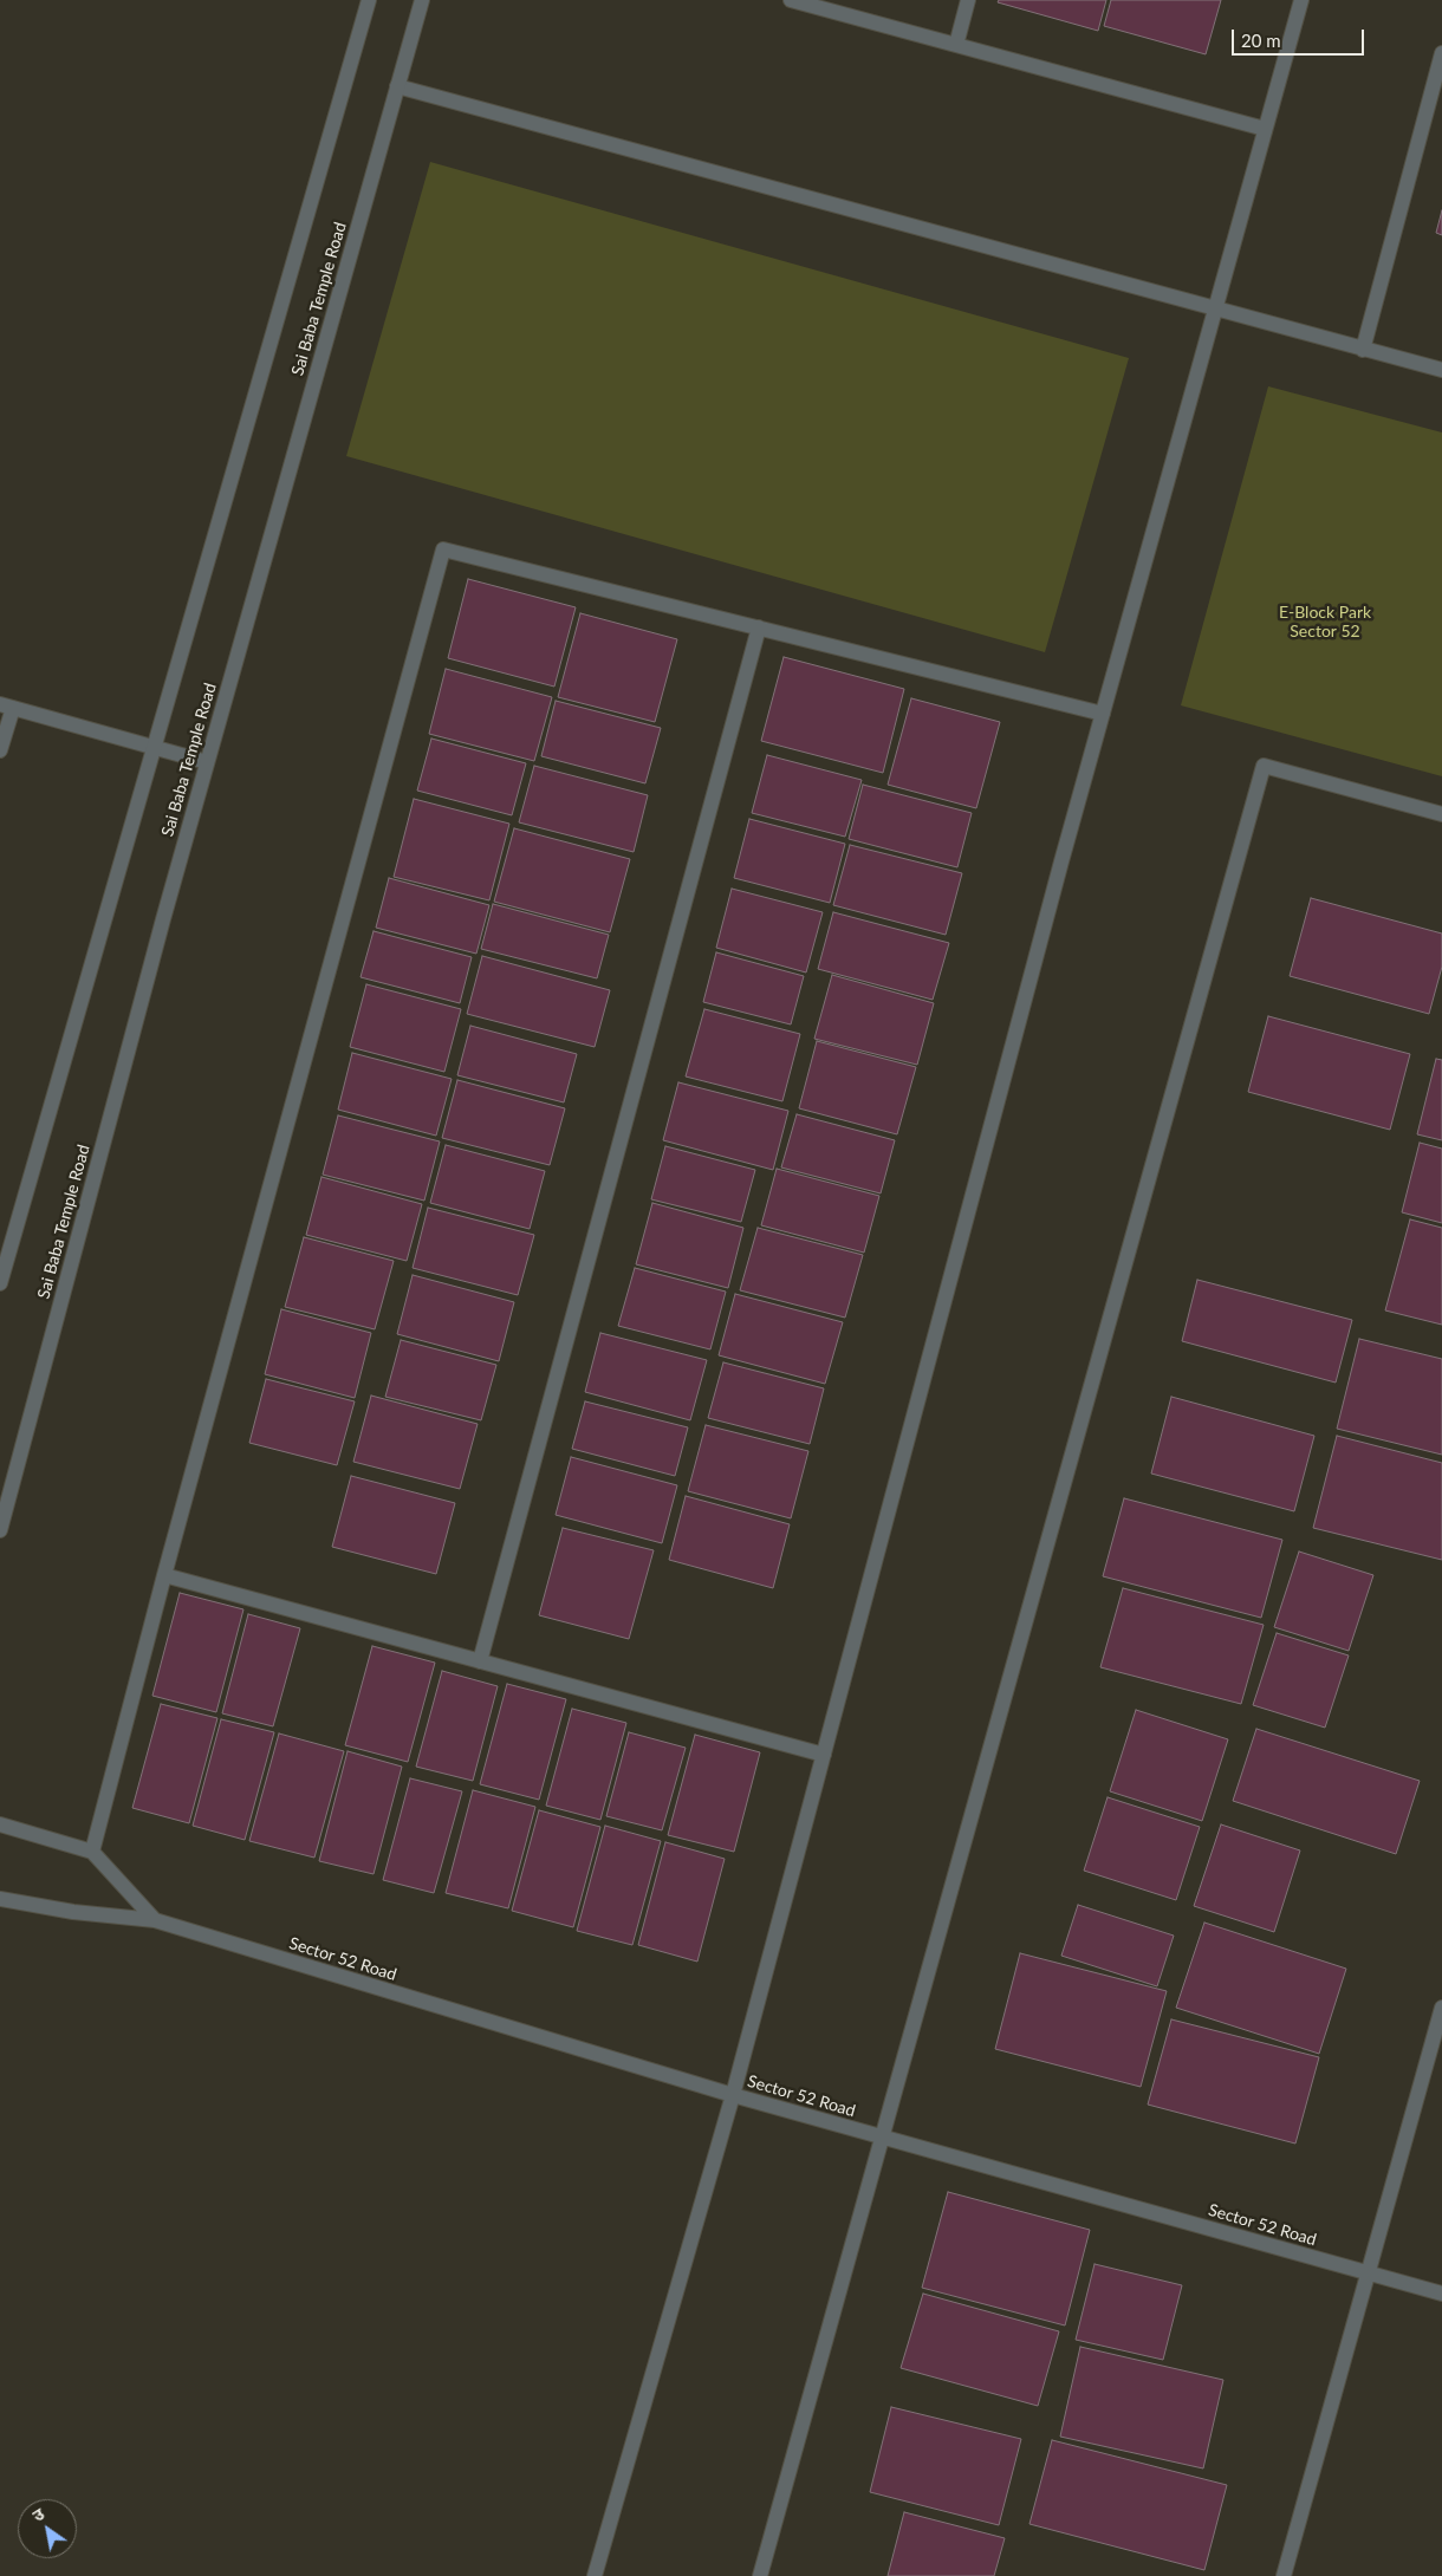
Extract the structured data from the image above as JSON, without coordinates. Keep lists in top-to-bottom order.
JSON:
{
  "streets": {
    "street": ["Sai Baba Temple Road", "Sector 52 Road"]
  },
  "parks": ["E-Block Park Sector 52"],
  "scale_bar": "20 m",
  "north": "top left"
}
